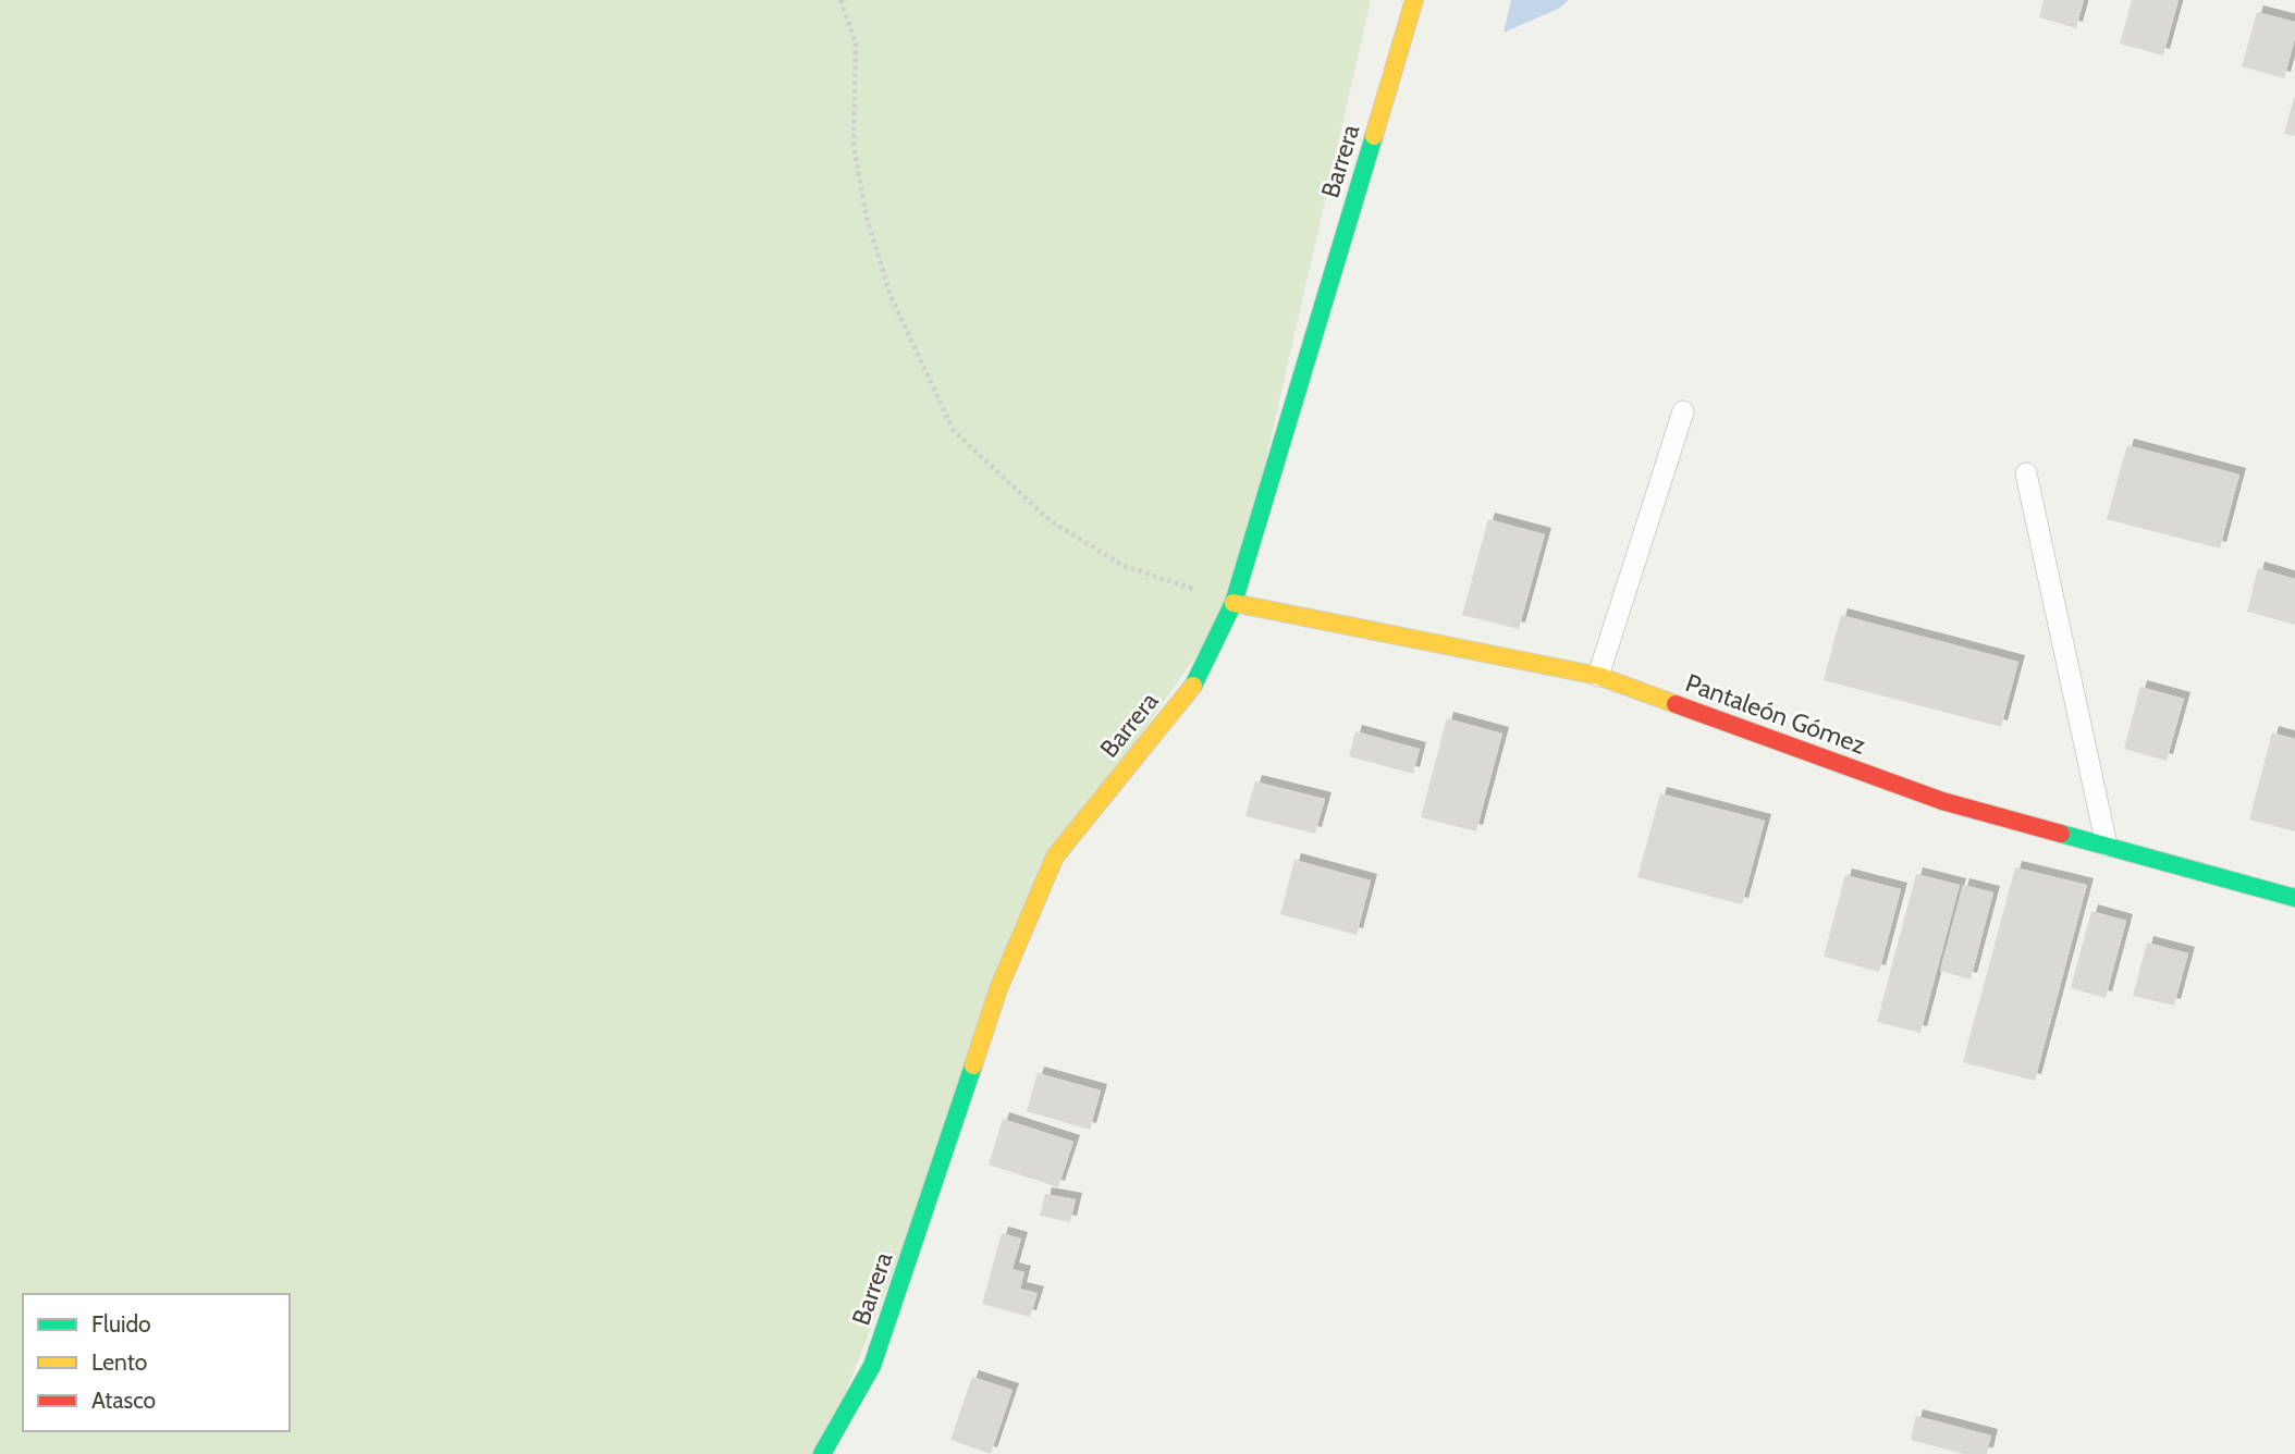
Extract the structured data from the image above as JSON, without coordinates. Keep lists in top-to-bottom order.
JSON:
{
  "streets": {
    "street": ["Barrera", "Pantaleón Gómez"]
  },
  "crossings": [
    ["Barrera", "Pantaleón Gómez"]
  ],
  "legend": ["Fluido", "Lento", "Atasco"]
}
